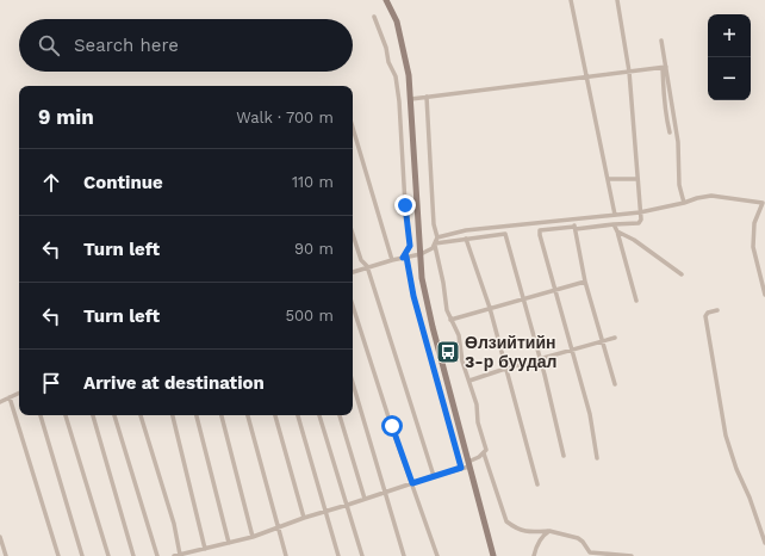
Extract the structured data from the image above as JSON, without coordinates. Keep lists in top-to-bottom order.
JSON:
{
  "places": {
    "bus stop": ["Өлзийтийн 3-р буудал"]
  },
  "page": {
    "map_buttons": ["+", "−"],
    "search": "Search here",
    "heading": ["9 min", "Walk · 700 m"],
    "list": [
      ["Continue", "110 m"],
      ["Turn left", "90 m"],
      ["Turn left", "500 m"],
      "Arrive at destination"
    ]
  }
}
